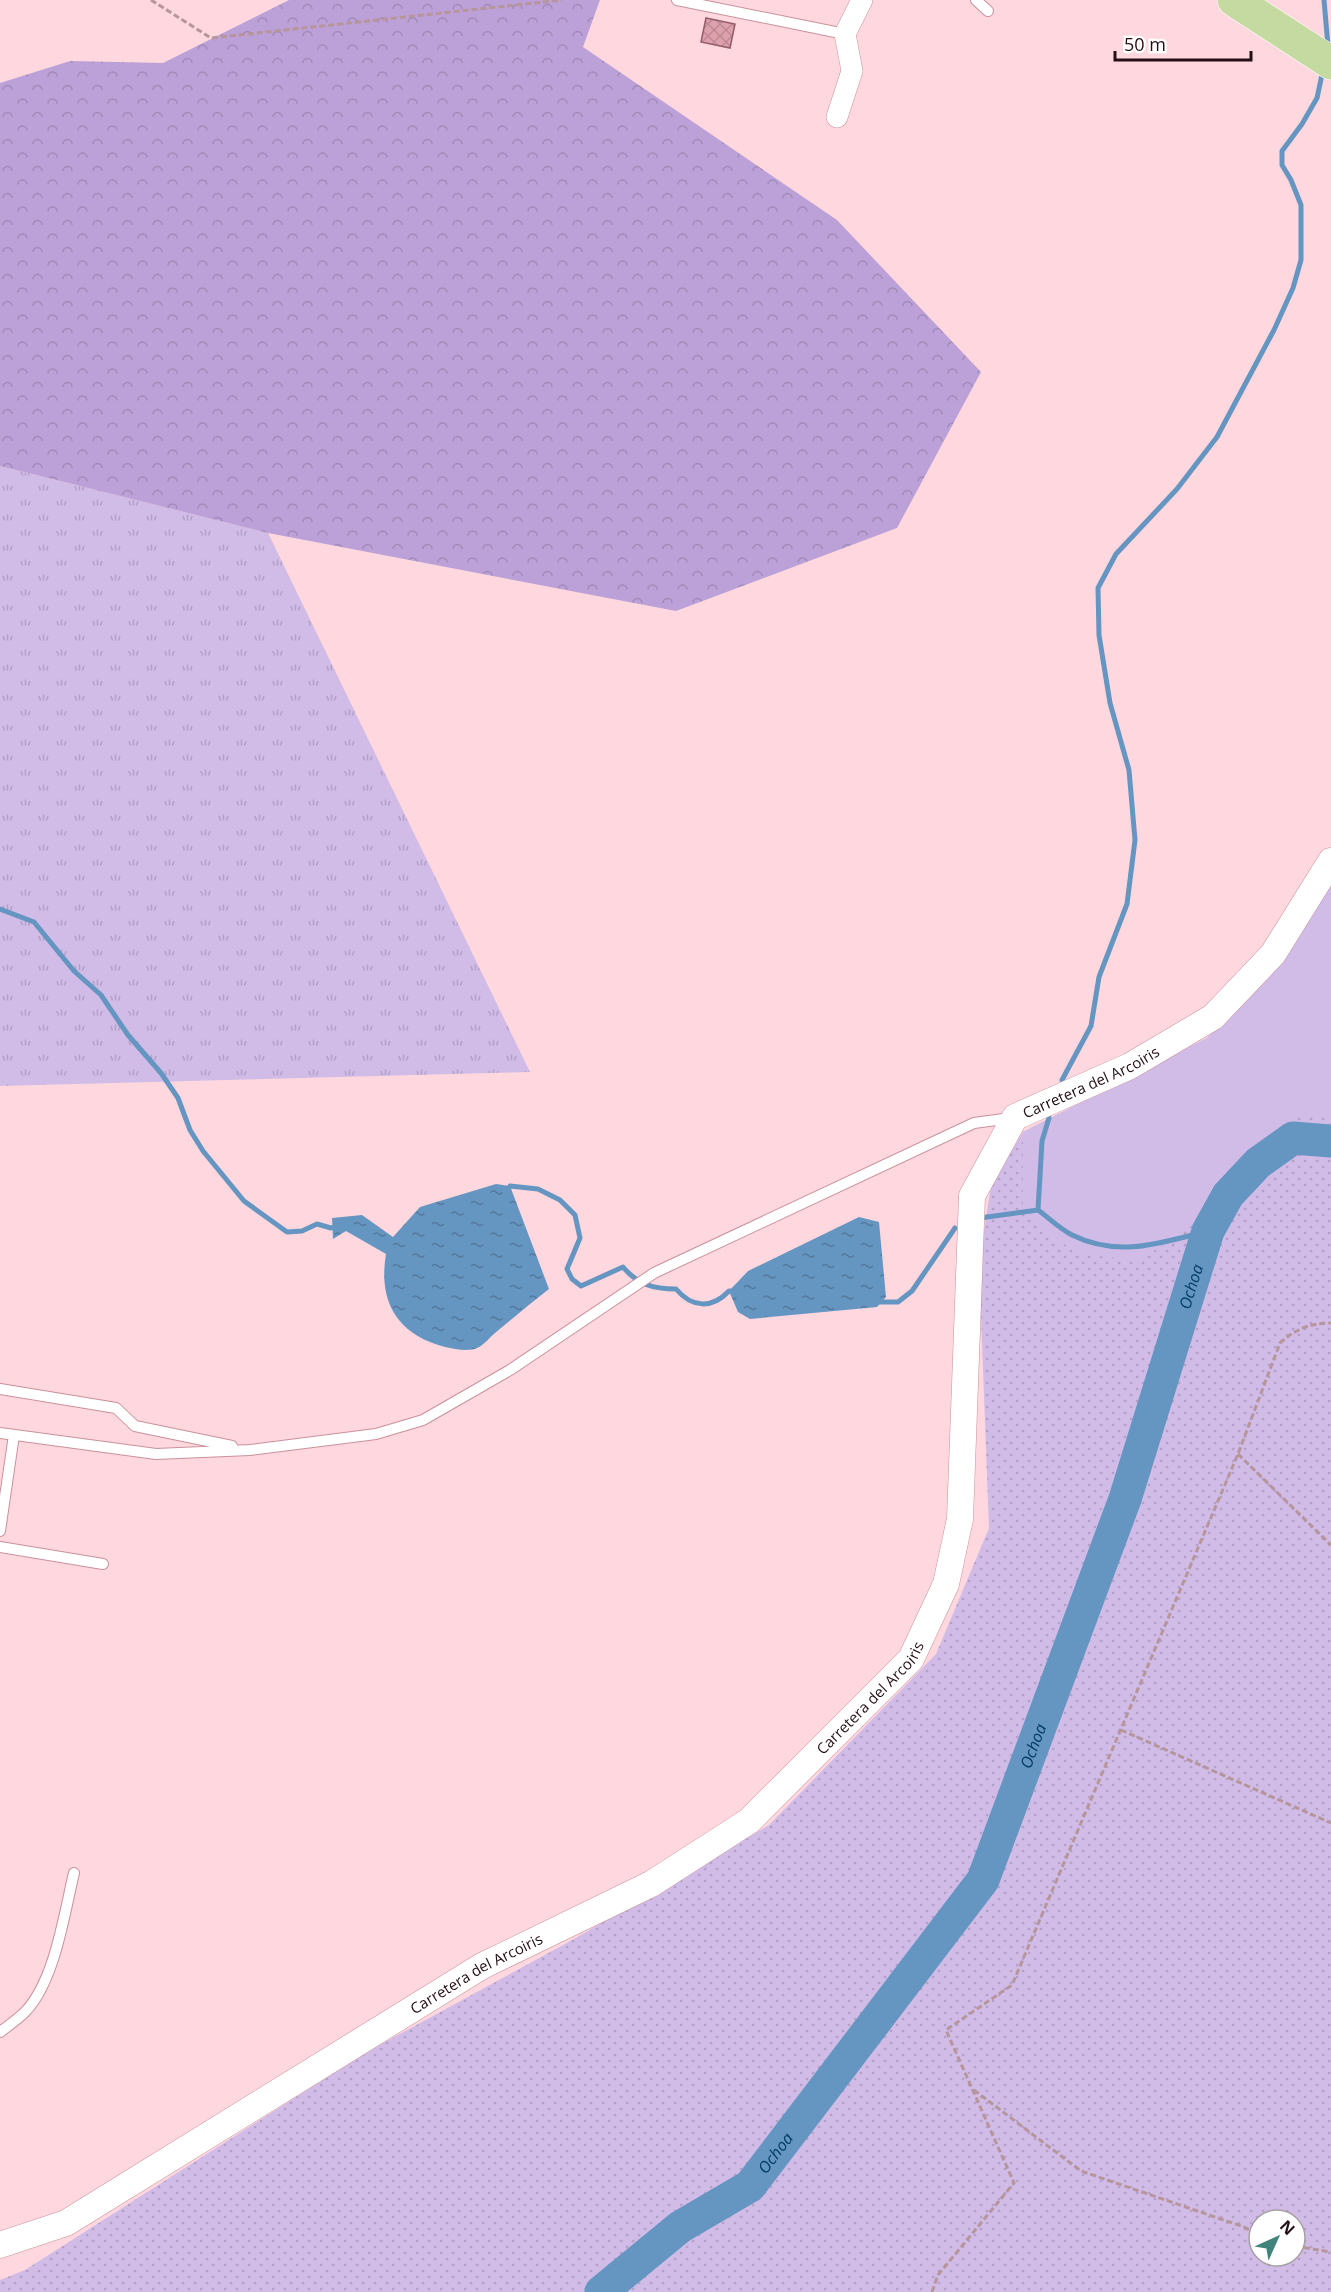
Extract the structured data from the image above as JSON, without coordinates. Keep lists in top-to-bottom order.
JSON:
{
  "streets": {
    "street": ["Carretera del Arcoiris"]
  },
  "water": ["Ochoa"],
  "scale_bar": "50 m",
  "north": "top right"
}
